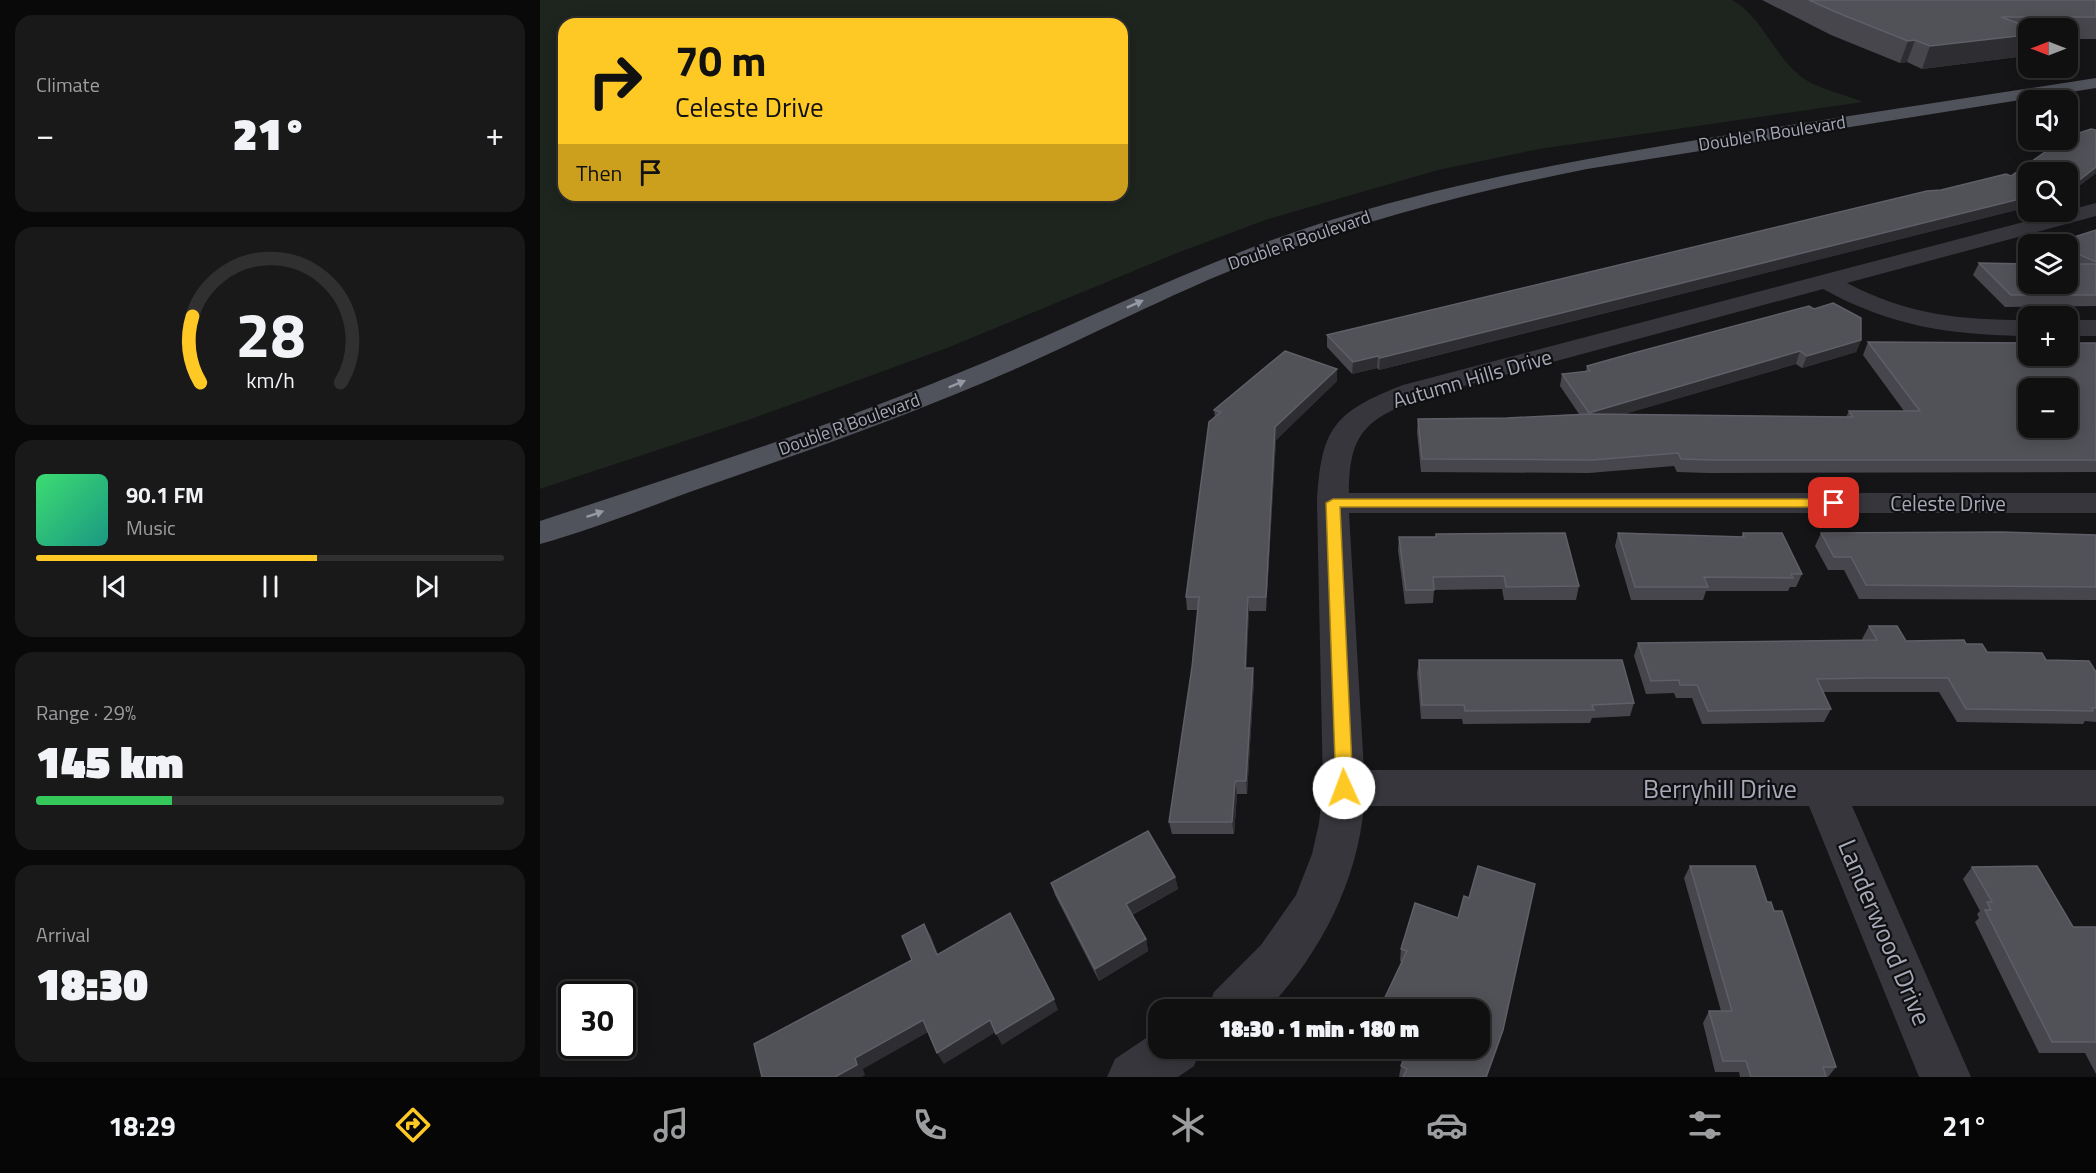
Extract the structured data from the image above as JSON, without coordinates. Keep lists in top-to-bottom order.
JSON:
{
  "streets": {
    "main road": ["Double R Boulevard"],
    "street": [
      "Autumn Hills Drive",
      "Celeste Drive",
      "Berryhill Drive",
      "Landerwood Drive"
    ]
  },
  "crossings": [
    ["Autumn Hills Drive", "Celeste Drive"],
    ["Autumn Hills Drive", "Berryhill Drive"],
    ["Berryhill Drive", "Landerwood Drive"]
  ],
  "north": "left",
  "page": {
    "tile": [
      "Climate",
      ["Range · 29%", "145 km"],
      ["Arrival", "18:30"]
    ],
    "map_buttons": ["+", "−"],
    "turn": ["70 m", "Celeste Drive"],
    "heat": ["−", "21°", "+"],
    "then": "Then",
    "song": ["90.1 FM", "Music"],
    "limit": "30",
    "trip": "18:30 · 1 min · 180 m",
    "tabs": ["18:29", "21°"],
    "gauge": ["28", "km/h"]
  }
}
